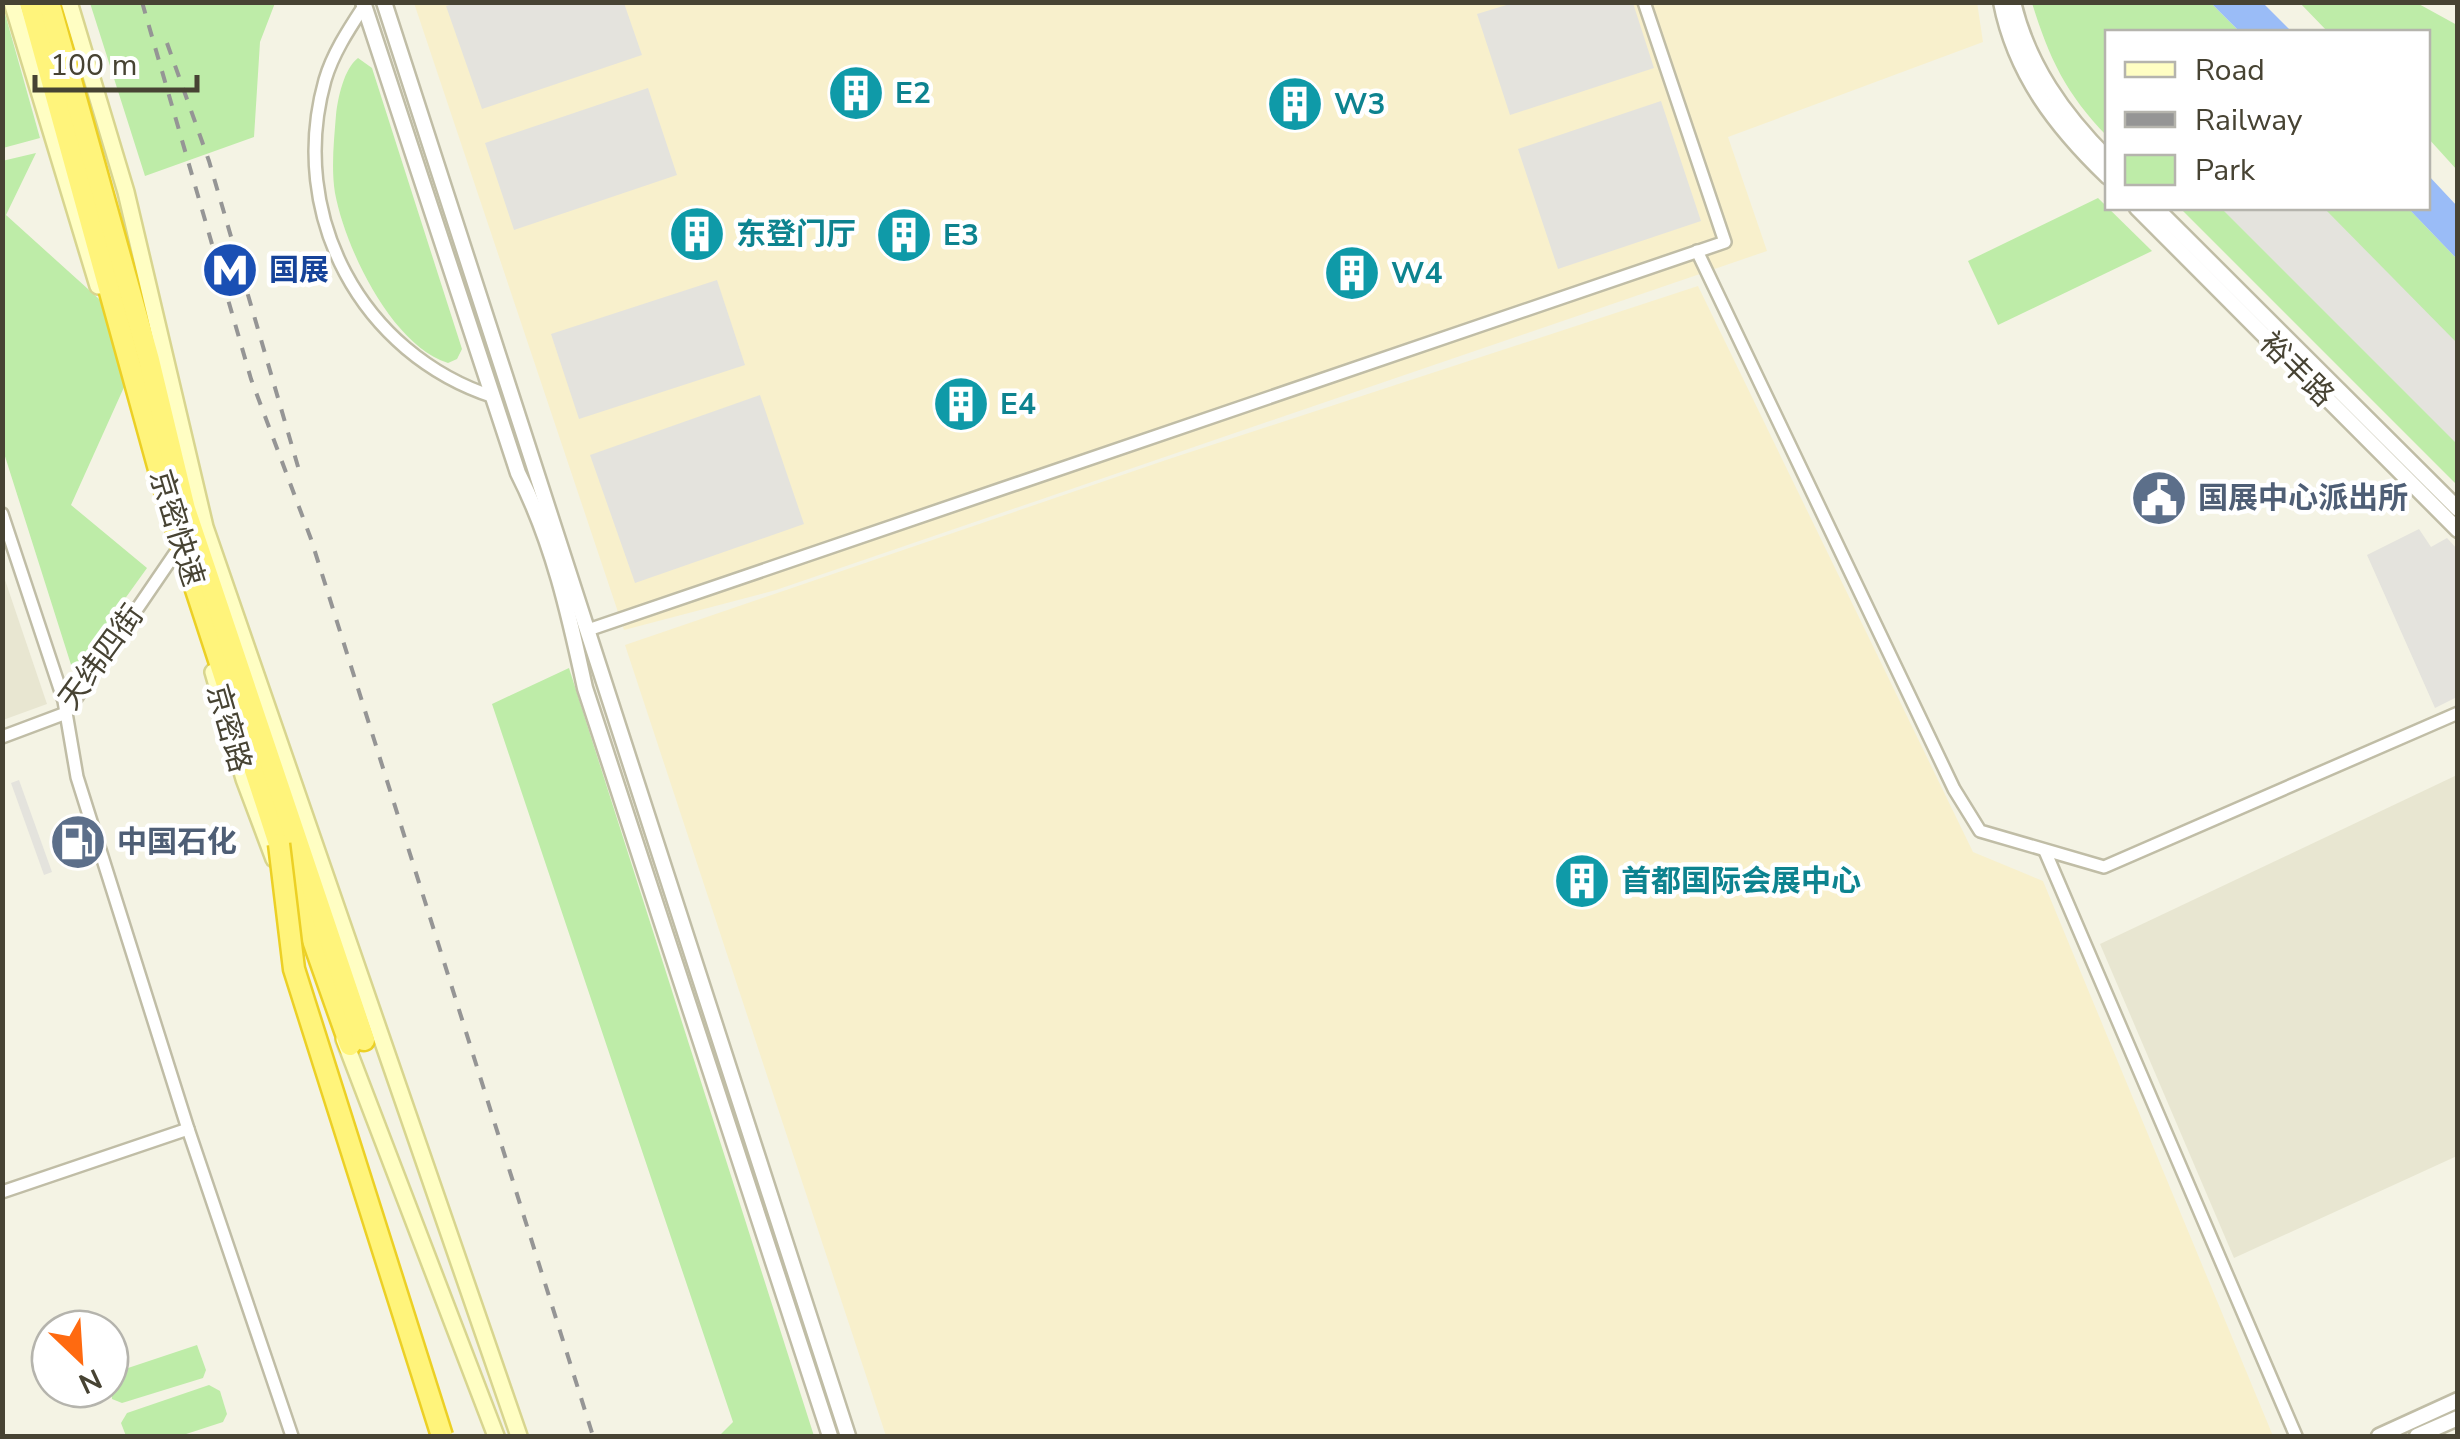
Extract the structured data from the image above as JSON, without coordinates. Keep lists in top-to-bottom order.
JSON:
{
  "streets": {
    "highway": ["京密快速"],
    "main road": ["京密路"],
    "street": ["裕丰路", "天纬四街"]
  },
  "crossings": [
    ["天纬四街", "京密路"]
  ],
  "places": {
    "building": [
      "E2",
      "W3",
      "东登门厅",
      "E3",
      "W4",
      "E4",
      "首都国际会展中心"
    ],
    "metro station": ["国展"],
    "public building": ["国展中心派出所"],
    "fuel station": ["中国石化"]
  },
  "legend": ["Road", "Railway", "Park"],
  "scale_bar": "100 m",
  "north": "bottom right"
}
